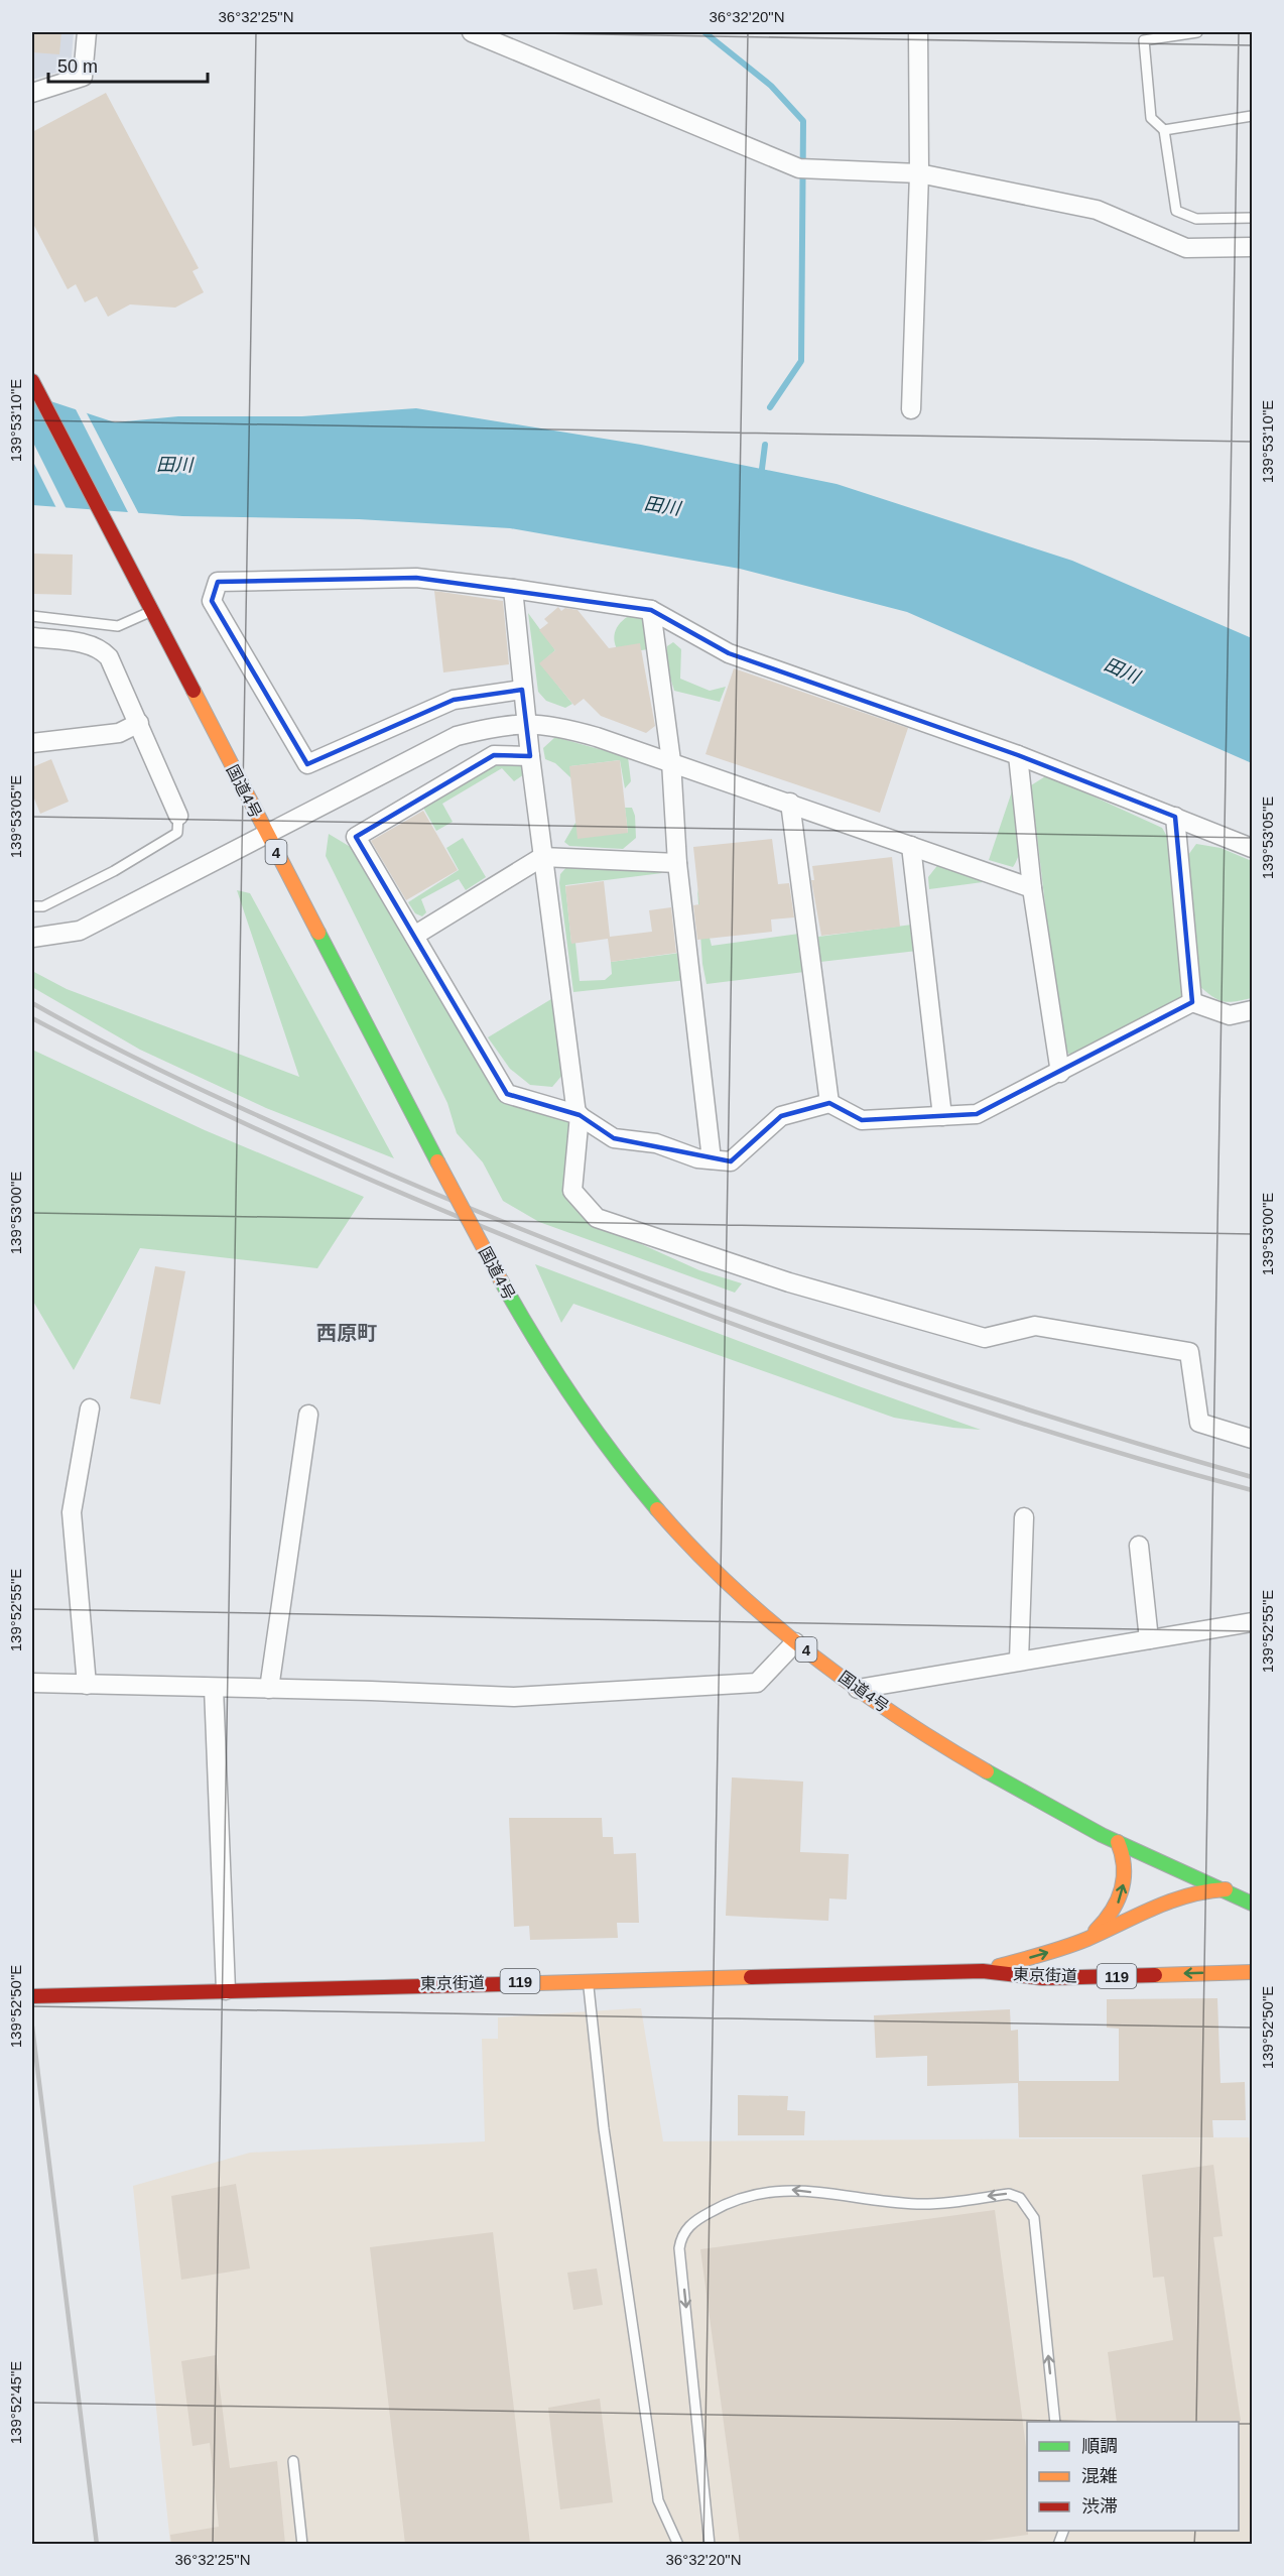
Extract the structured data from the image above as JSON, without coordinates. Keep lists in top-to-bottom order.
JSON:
{
  "streets": {
    "highway": [
      "国道4号",
      "4",
      "東京街道",
      "119"
    ]
  },
  "crossings": [
    ["国道4号", "東京街道"]
  ],
  "districts": ["西原町"],
  "water": ["田川"],
  "legend": ["順調", "混雑", "渋滞"],
  "scale_bar": "50 m",
  "coordinates": [
    "36°32'25\"N",
    "36°32'20\"N",
    "139°53'10\"E",
    "139°53'05\"E",
    "139°53'00\"E",
    "139°52'55\"E",
    "139°52'50\"E",
    "139°52'45\"E"
  ]
}
